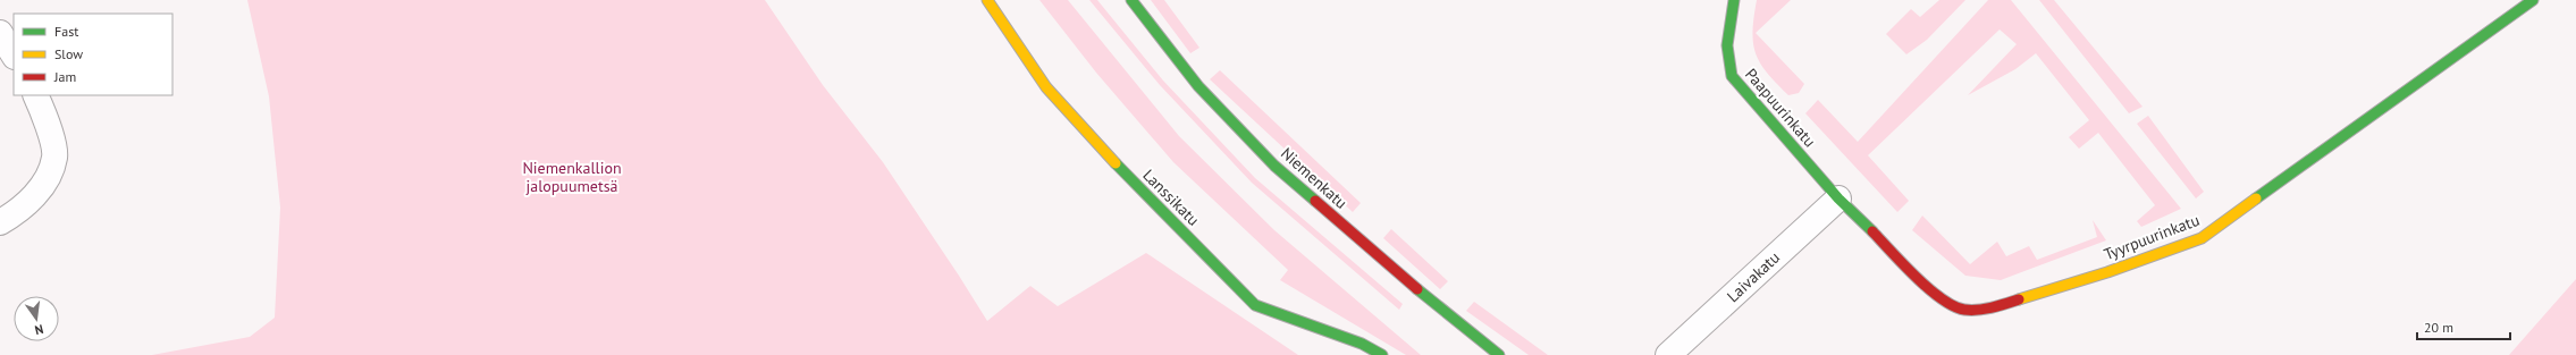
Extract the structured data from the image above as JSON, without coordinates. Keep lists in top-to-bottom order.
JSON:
{
  "streets": {
    "street": [
      "Paapuurinkatu",
      "Niemenkatu",
      "Lanssikatu",
      "Tyyrpuurinkatu",
      "Laivakatu"
    ]
  },
  "crossings": [
    ["Paapuurinkatu", "Tyyrpuurinkatu"],
    ["Paapuurinkatu", "Laivakatu"],
    ["Tyyrpuurinkatu", "Laivakatu"]
  ],
  "parks": ["Niemenkallion jalopuumetsä"],
  "legend": ["Fast", "Slow", "Jam"],
  "scale_bar": "20 m",
  "north": "bottom"
}
